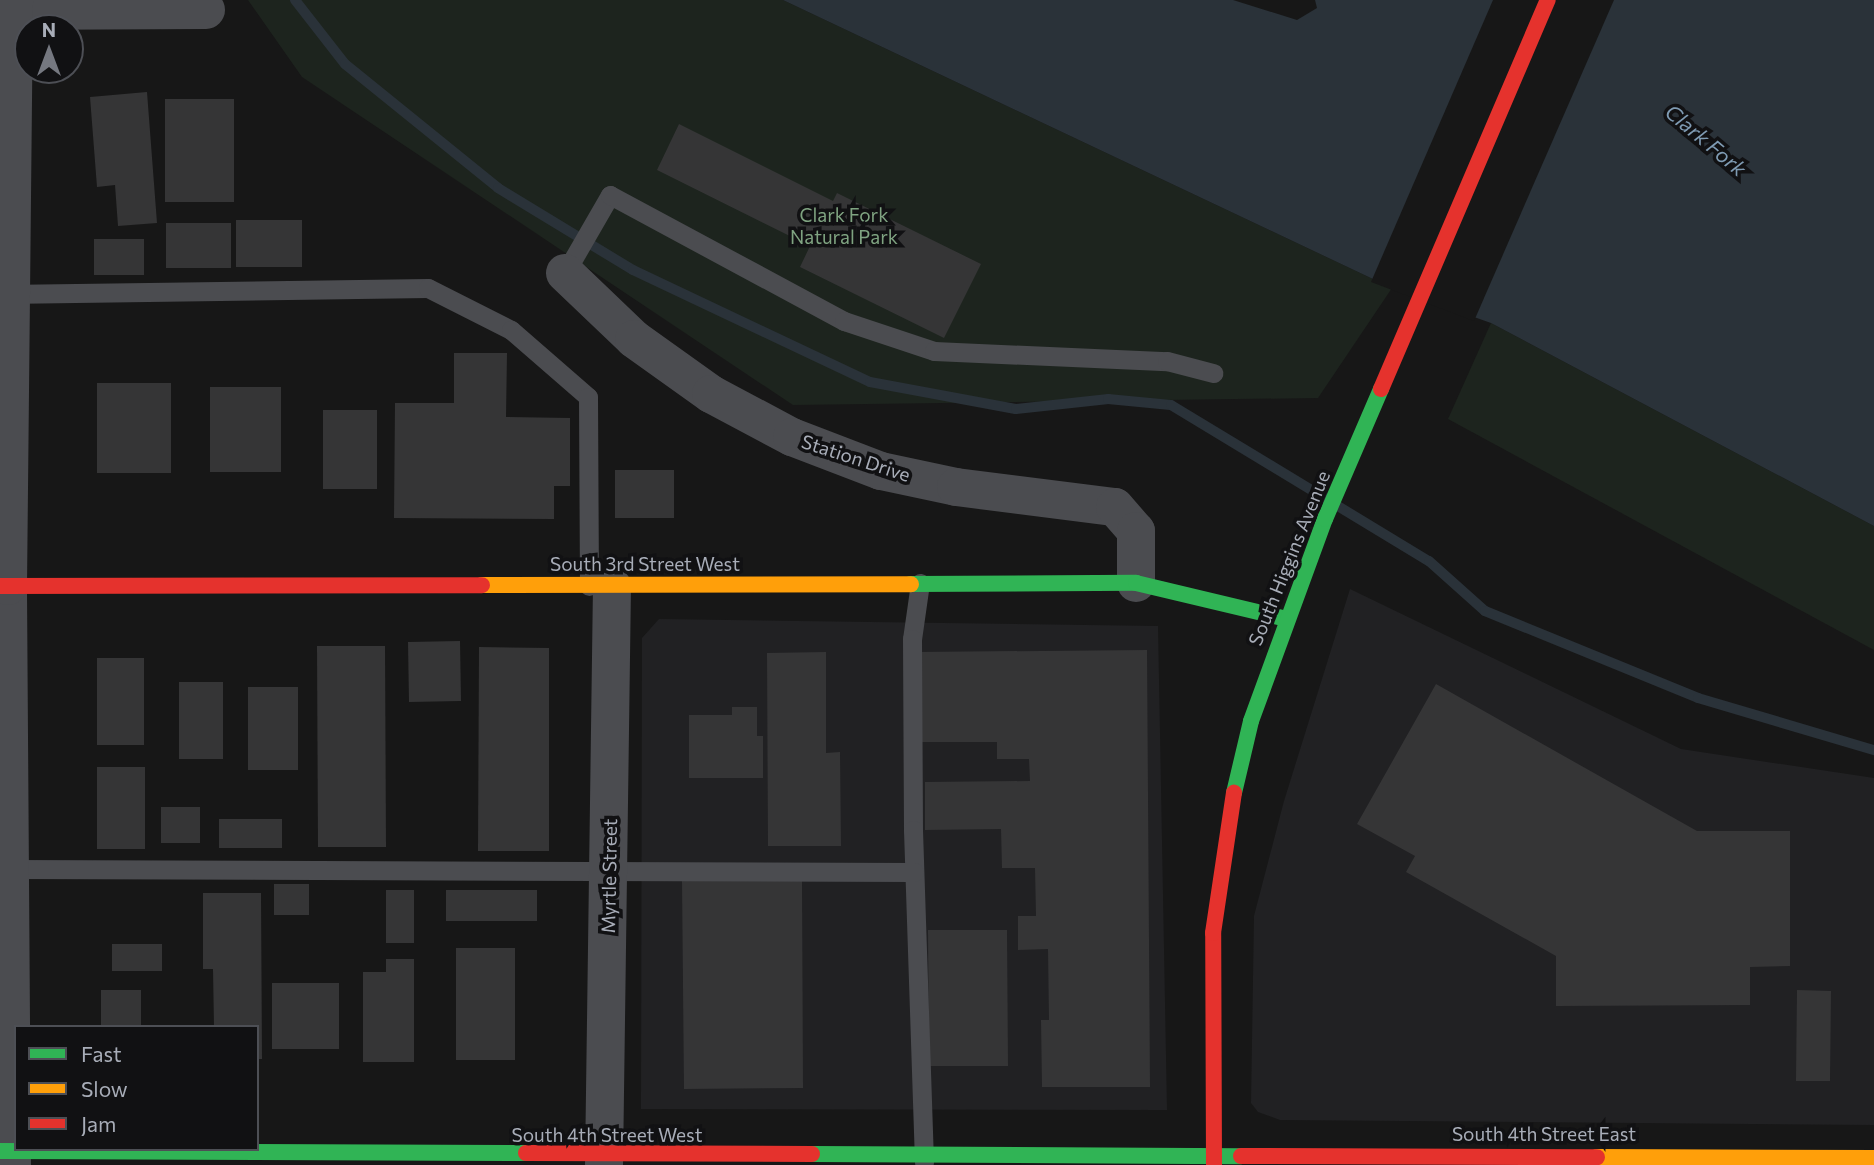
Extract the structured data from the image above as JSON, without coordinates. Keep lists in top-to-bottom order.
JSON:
{
  "streets": {
    "street": [
      "Station Drive",
      "South Higgins Avenue",
      "South 3rd Street West",
      "Myrtle Street",
      "South 4th Street East",
      "South 4th Street West"
    ]
  },
  "crossings": [
    ["Station Drive", "South 3rd Street West"],
    ["South Higgins Avenue", "South 3rd Street West"],
    ["South Higgins Avenue", "South 4th Street East"],
    ["South Higgins Avenue", "South 4th Street West"],
    ["South 3rd Street West", "Myrtle Street"],
    ["Myrtle Street", "South 4th Street West"],
    ["South 4th Street East", "South 4th Street West"]
  ],
  "water": ["Clark Fork"],
  "parks": ["Clark Fork Natural Park"],
  "legend": ["Fast", "Slow", "Jam"],
  "north": "top"
}
